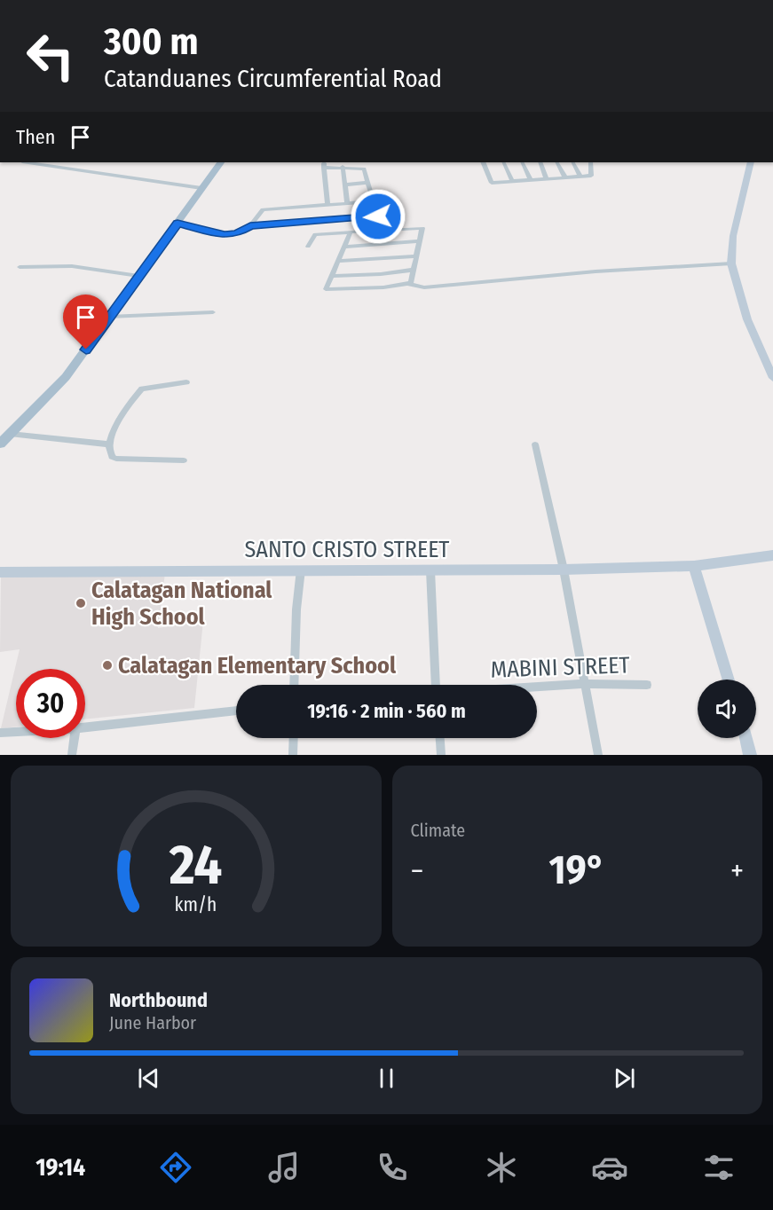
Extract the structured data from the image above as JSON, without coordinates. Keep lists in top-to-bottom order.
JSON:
{
  "streets": {
    "street": ["SANTO CRISTO STREET", "MABINI STREET"]
  },
  "places": ["Calatagan National High School", "Calatagan Elementary School"],
  "page": {
    "turn": ["300 m", "Catanduanes Circumferential Road"],
    "then": "Then",
    "limit": "30",
    "trip": "19:16 · 2 min · 560 m",
    "tile": "Climate",
    "heat": ["−", "19°", "+"],
    "song": ["Northbound", "June Harbor"],
    "tabs": "19:14",
    "gauge": ["24", "km/h"]
  }
}
